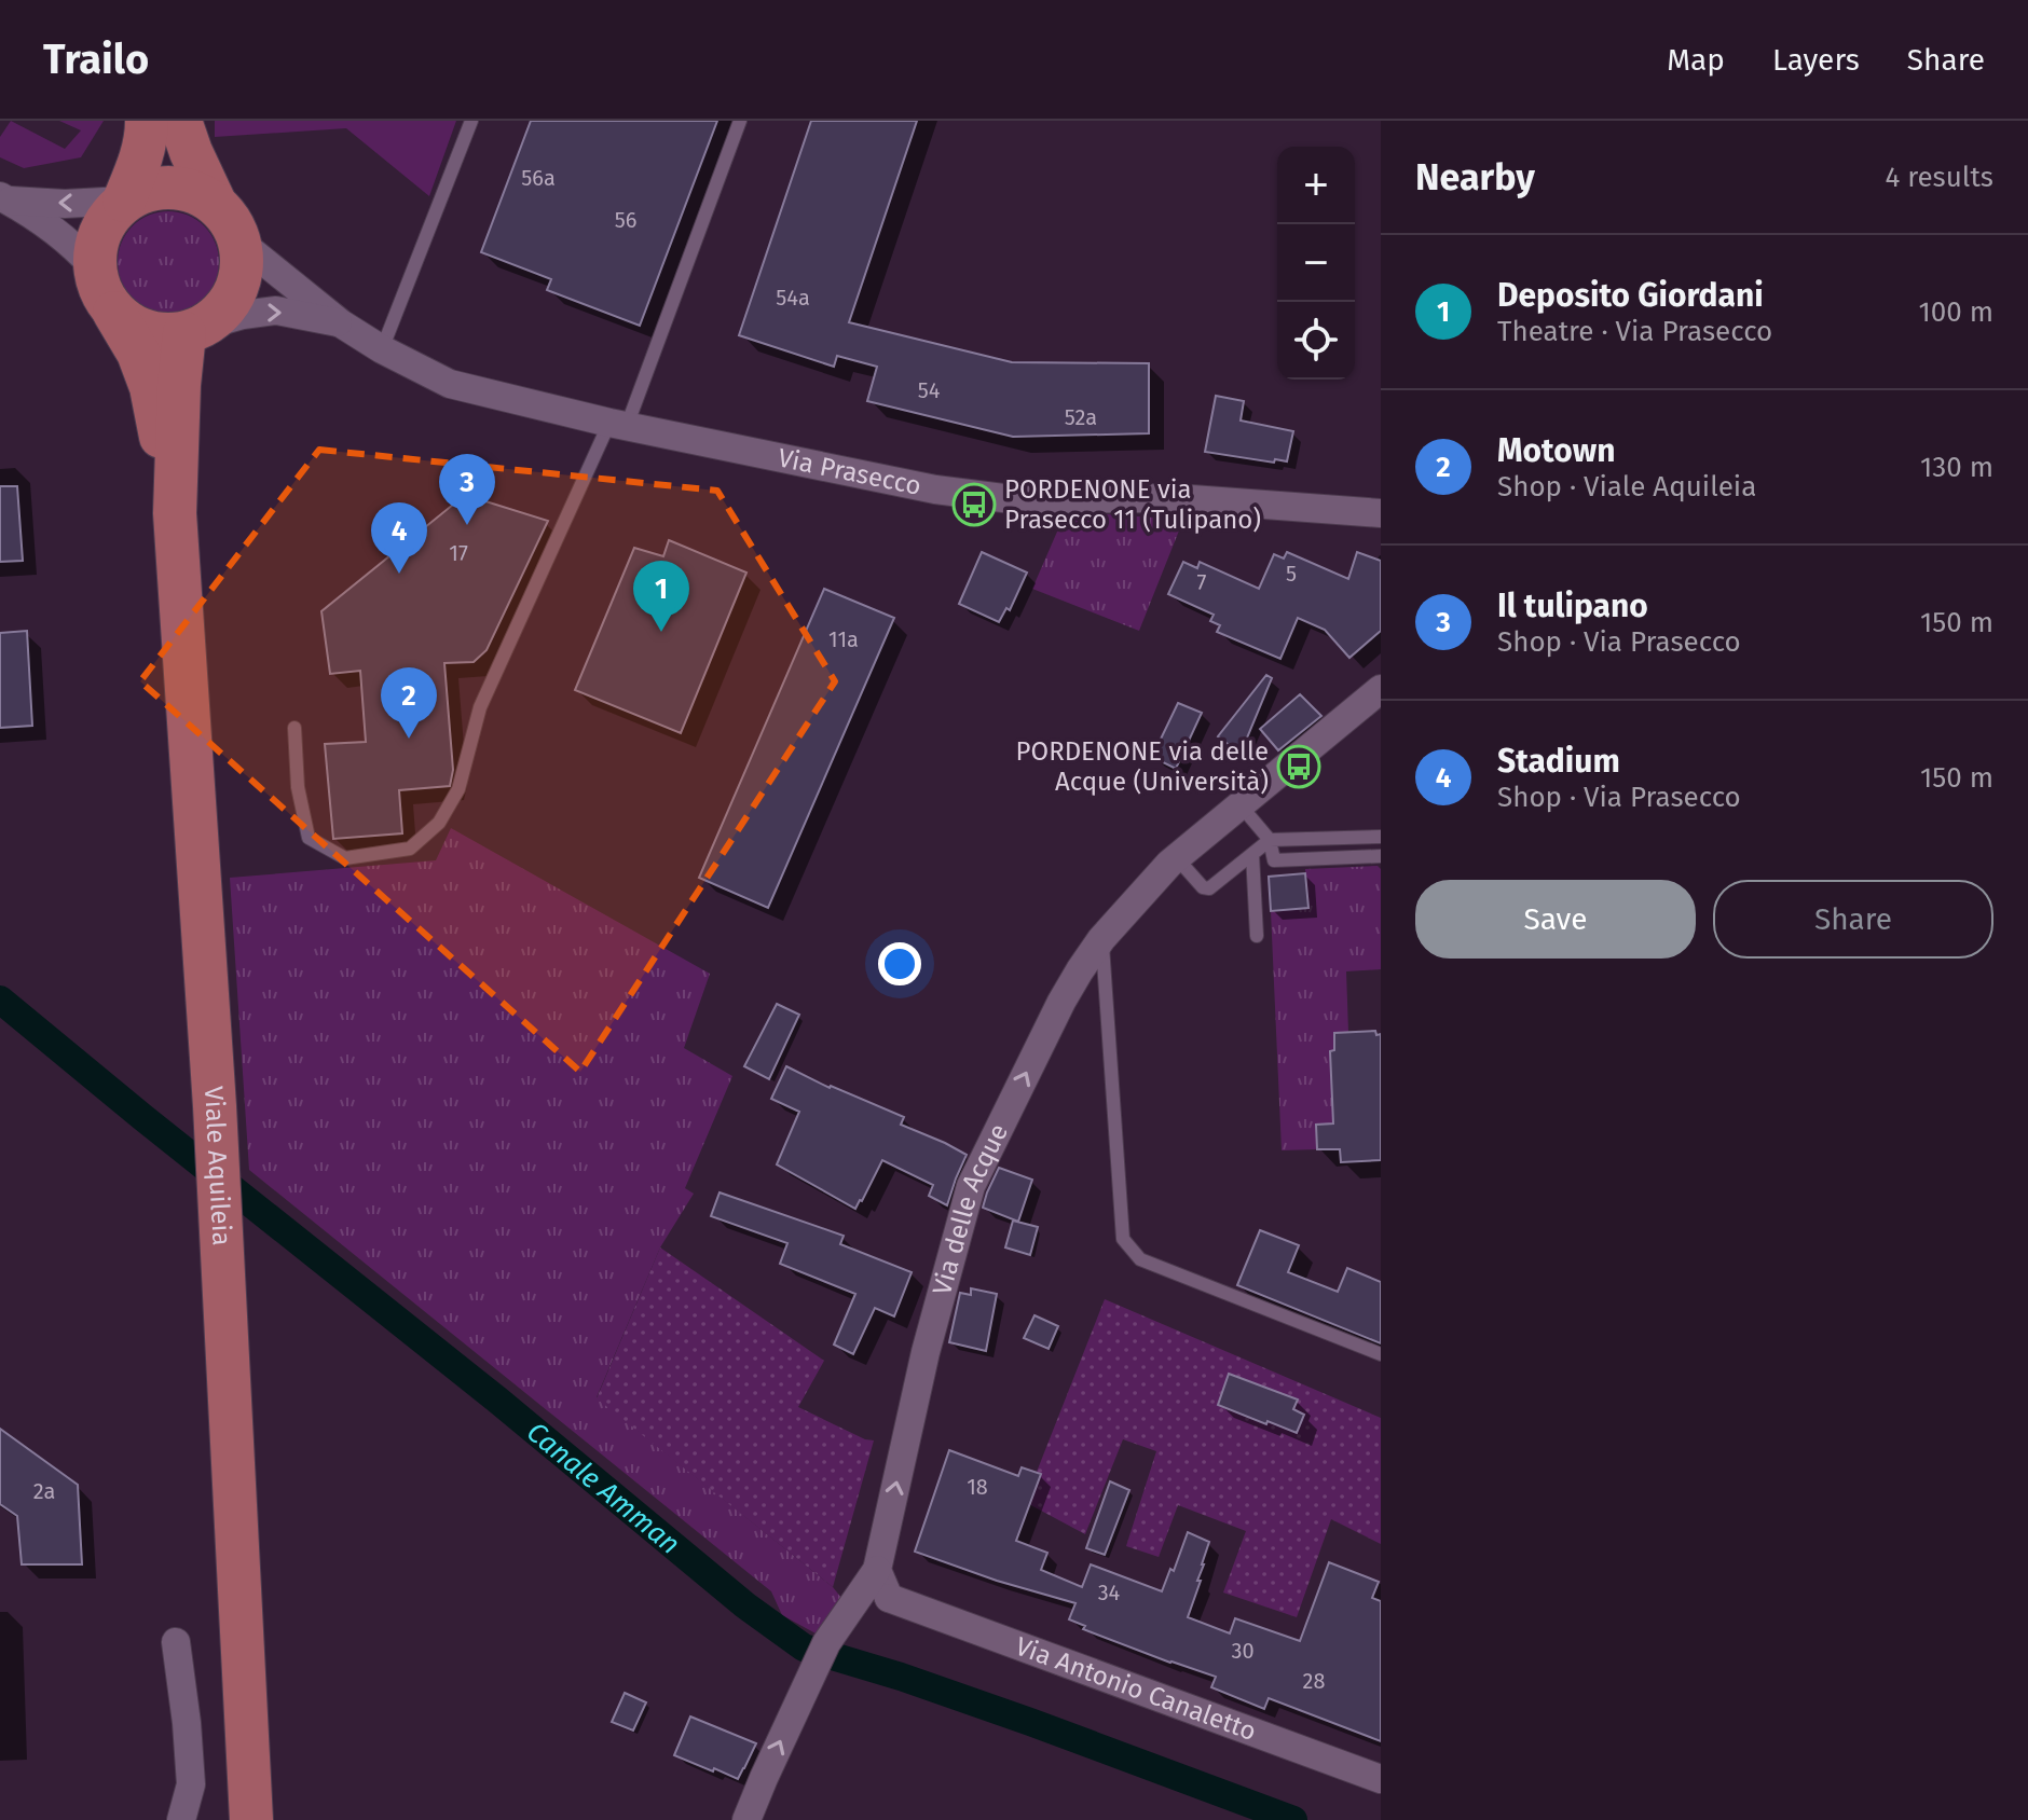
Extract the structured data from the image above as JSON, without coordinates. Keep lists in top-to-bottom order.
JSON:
{
  "streets": {
    "main road": ["Viale Aquileia"],
    "street": ["Via Prasecco", "Via delle Acque", "Via Antonio Canaletto"]
  },
  "crossings": [
    ["Via Prasecco", "Viale Aquileia"]
  ],
  "one_way": ["Via delle Acque"],
  "water": ["Canale Amman"],
  "places": {
    "bus stop": ["PORDENONE via Prasecco 11 (Tulipano)", "PORDENONE via delle Acque (Università)"]
  },
  "house_numbers": [
    "56a",
    "56",
    "54a",
    "54",
    "52a",
    "17",
    "5",
    "7",
    "11a",
    "18",
    "2a",
    "34",
    "30",
    "28"
  ],
  "page": {
    "header": "Trailo",
    "nav": ["Map", "Layers", "Share"],
    "heading": ["Nearby", "4 results"],
    "map_buttons": ["+", "−"],
    "list": [
      {
        "mark": "1",
        "name": "Deposito Giordani",
        "note": "Theatre · Via Prasecco",
        "value": "100 m"
      },
      {
        "mark": "2",
        "name": "Motown",
        "note": "Shop · Viale Aquileia",
        "value": "130 m"
      },
      {
        "mark": "3",
        "name": "Il tulipano",
        "note": "Shop · Via Prasecco",
        "value": "150 m"
      },
      {
        "mark": "4",
        "name": "Stadium",
        "note": "Shop · Via Prasecco",
        "value": "150 m"
      }
    ],
    "pins": [
      "3",
      "4",
      "1",
      "2"
    ],
    "buttons": ["Save", "Share"]
  }
}
